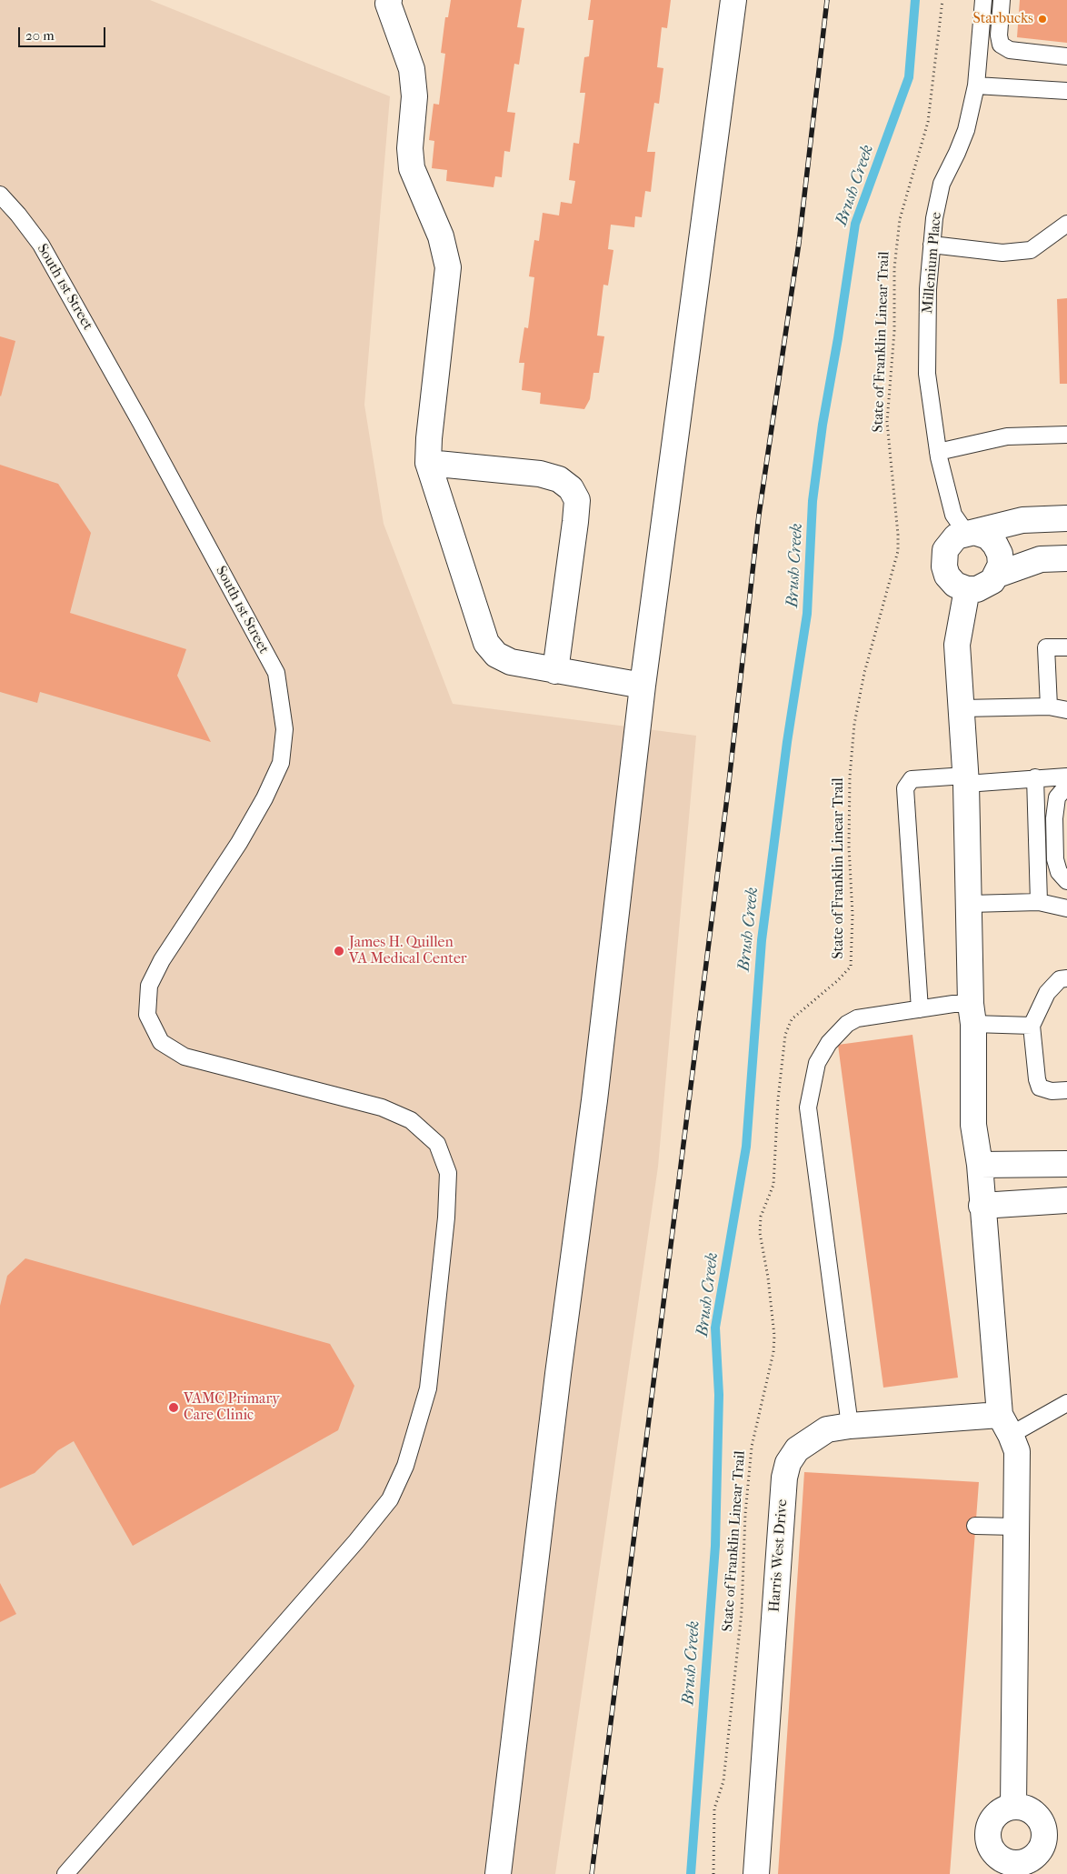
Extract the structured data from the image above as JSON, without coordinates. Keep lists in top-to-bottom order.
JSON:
{
  "streets": {
    "street": ["Harris West Drive"],
    "lane": ["Millenium Place", "South 1st Street"],
    "path": ["State of Franklin Linear Trail"]
  },
  "water": ["Brush Creek"],
  "places": ["Starbucks", "James H. Quillen VA Medical Center", "VAMC Primary Care Clinic"],
  "scale_bar": "20 m"
}
